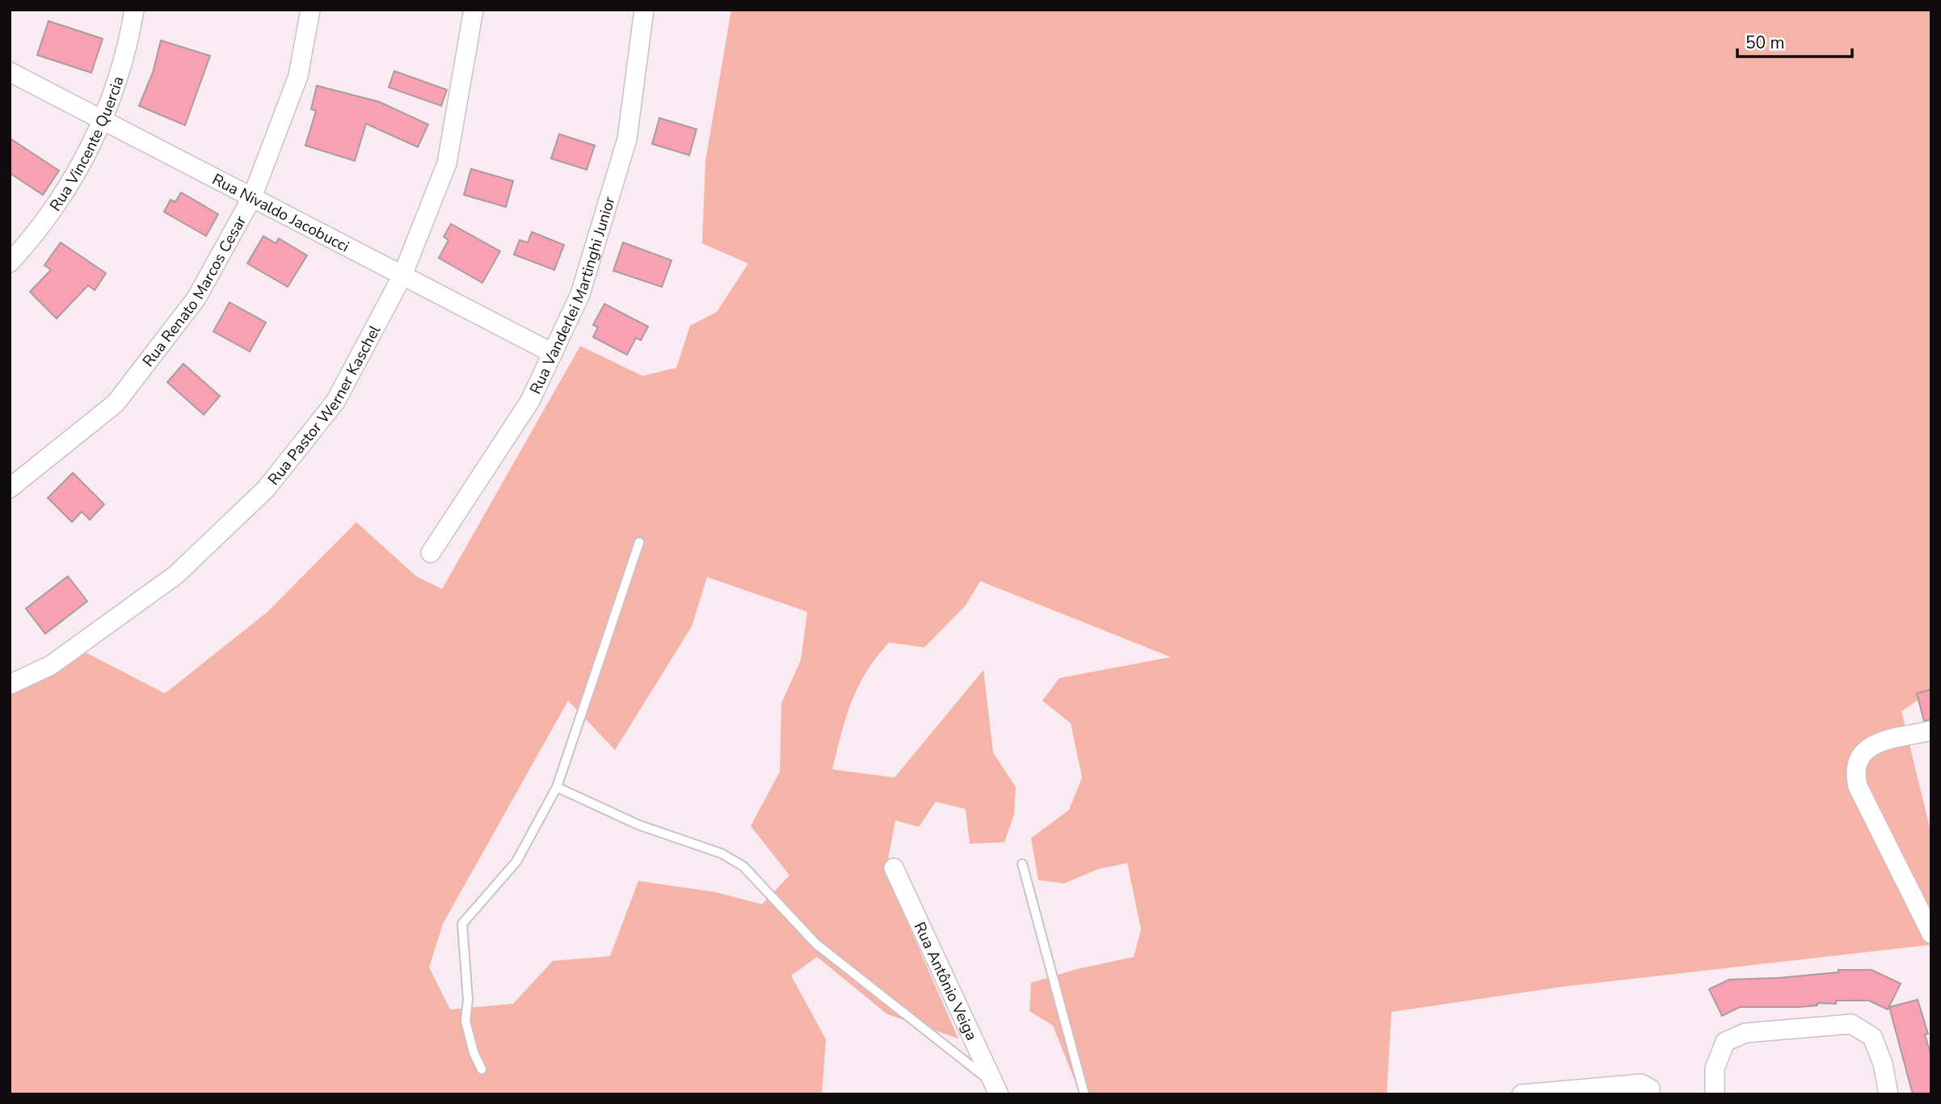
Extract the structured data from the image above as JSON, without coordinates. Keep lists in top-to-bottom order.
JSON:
{
  "streets": {
    "street": [
      "Rua Vincente Quercia",
      "Rua Nivaldo Jacobucci",
      "Rua Renato Marcos Cesar",
      "Rua Vanderlei Martinghi Junior",
      "Rua Pastor Werner Kaschel",
      "Rua Antônio Veiga"
    ]
  },
  "crossings": [
    ["Rua Vincente Quercia", "Rua Nivaldo Jacobucci"],
    ["Rua Nivaldo Jacobucci", "Rua Renato Marcos Cesar"],
    ["Rua Nivaldo Jacobucci", "Rua Vanderlei Martinghi Junior"],
    ["Rua Nivaldo Jacobucci", "Rua Pastor Werner Kaschel"]
  ],
  "scale_bar": "50 m"
}
